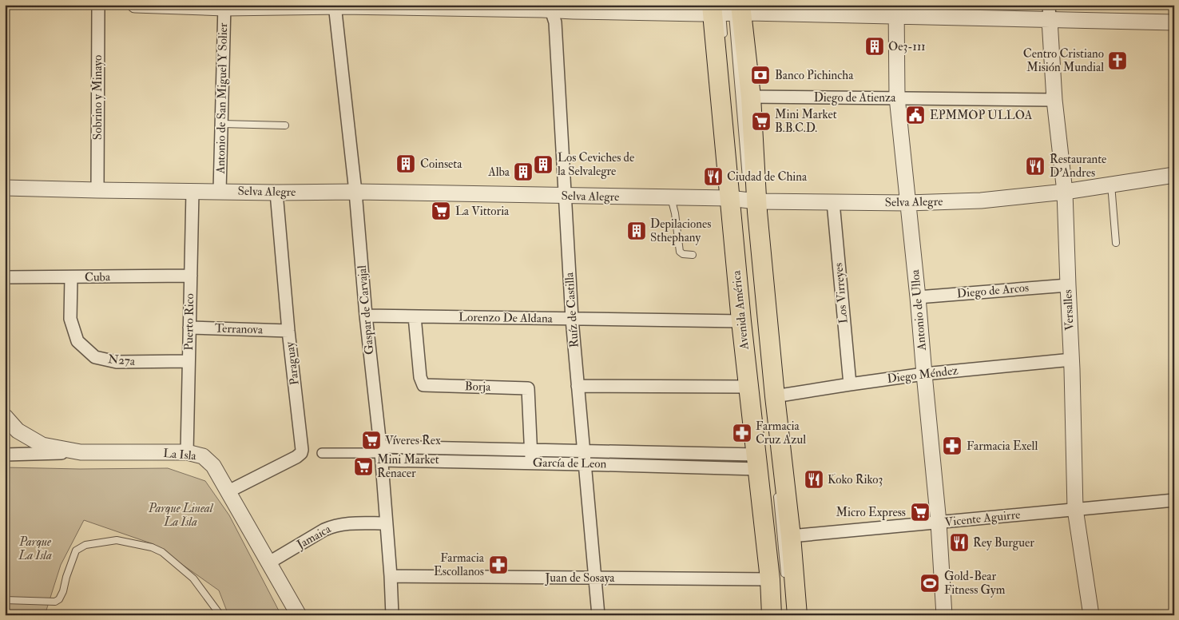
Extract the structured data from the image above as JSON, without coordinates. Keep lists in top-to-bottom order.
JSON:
{
  "streets": {
    "main road": ["Avenida América"],
    "street": [
      "Sobrino y Minayo",
      "Diego de Atienza",
      "Antonio de San Miguel Y Solier",
      "Selva Alegre",
      "Cuba",
      "Diego de Arcos",
      "Los Virreyes",
      "Gaspar de Carvajal",
      "Ruíz de Castilla",
      "Antonio de Ulloa",
      "Versalles",
      "Lorenzo De Aldana",
      "Puerto Rico",
      "Terranova",
      "N27a",
      "Paraguay",
      "Diego Méndez",
      "Borja",
      "La Isla",
      "García de Leon",
      "Vicente Aguirre",
      "Jamaica",
      "Juan de Sosaya"
    ]
  },
  "crossings": [
    ["Sobrino y Minayo", "Selva Alegre"],
    ["Diego de Atienza", "Avenida América"],
    ["Diego de Atienza", "Antonio de Ulloa"],
    ["Diego de Atienza", "Versalles"],
    ["Antonio de San Miguel Y Solier", "Selva Alegre"],
    ["Selva Alegre", "Los Virreyes"],
    ["Selva Alegre", "Gaspar de Carvajal"],
    ["Selva Alegre", "Ruíz de Castilla"],
    ["Selva Alegre", "Avenida América"],
    ["Selva Alegre", "Antonio de Ulloa"],
    ["Selva Alegre", "Versalles"],
    ["Selva Alegre", "Puerto Rico"],
    ["Selva Alegre", "Paraguay"],
    ["Cuba", "Puerto Rico"],
    ["Cuba", "N27a"],
    ["Diego de Arcos", "Antonio de Ulloa"],
    ["Diego de Arcos", "Versalles"],
    ["Los Virreyes", "Diego Méndez"],
    ["Gaspar de Carvajal", "Lorenzo De Aldana"],
    ["Gaspar de Carvajal", "García de Leon"],
    ["Gaspar de Carvajal", "Jamaica"],
    ["Gaspar de Carvajal", "Juan de Sosaya"],
    ["Ruíz de Castilla", "Lorenzo De Aldana"],
    ["Ruíz de Castilla", "García de Leon"],
    ["Ruíz de Castilla", "Juan de Sosaya"],
    ["Avenida América", "Lorenzo De Aldana"],
    ["Avenida América", "Diego Méndez"],
    ["Avenida América", "García de Leon"],
    ["Avenida América", "Vicente Aguirre"],
    ["Avenida América", "Juan de Sosaya"],
    ["Antonio de Ulloa", "Diego Méndez"],
    ["Antonio de Ulloa", "Vicente Aguirre"],
    ["Versalles", "Diego Méndez"],
    ["Versalles", "Vicente Aguirre"],
    ["Lorenzo De Aldana", "Borja"],
    ["Puerto Rico", "Terranova"],
    ["Puerto Rico", "N27a"],
    ["Puerto Rico", "La Isla"],
    ["Terranova", "Paraguay"],
    ["Paraguay", "La Isla"],
    ["Borja", "García de Leon"],
    ["La Isla", "Jamaica"]
  ],
  "parks": ["Parque Lineal La Isla", "Parque La Isla"],
  "places": {
    "building": [
      "Oe3-111",
      "Coinseta",
      "Los Ceviches de la Selvalegre",
      "Alba",
      "Depilaciones Sthephany"
    ],
    "church": ["Centro Cristiano Misión Mundial"],
    "bank": ["Banco Pichincha"],
    "public building": ["EPMMOP ULLOA"],
    "supermarket": [
      "Mini Market B.B.C.D.",
      "La Vittoria",
      "Víveres Rex",
      "Mini Market Renacer",
      "Micro Express"
    ],
    "restaurant": [
      "Restaurante D'Andres",
      "Ciudad de China",
      "Koko Riko3",
      "Rey Burguer"
    ],
    "pharmacy": ["Farmacia Cruz Azul", "Farmacia Exell", "Farmacia Escollanos"],
    "sports": ["Gold-Bear Fitness Gym"]
  }
}
